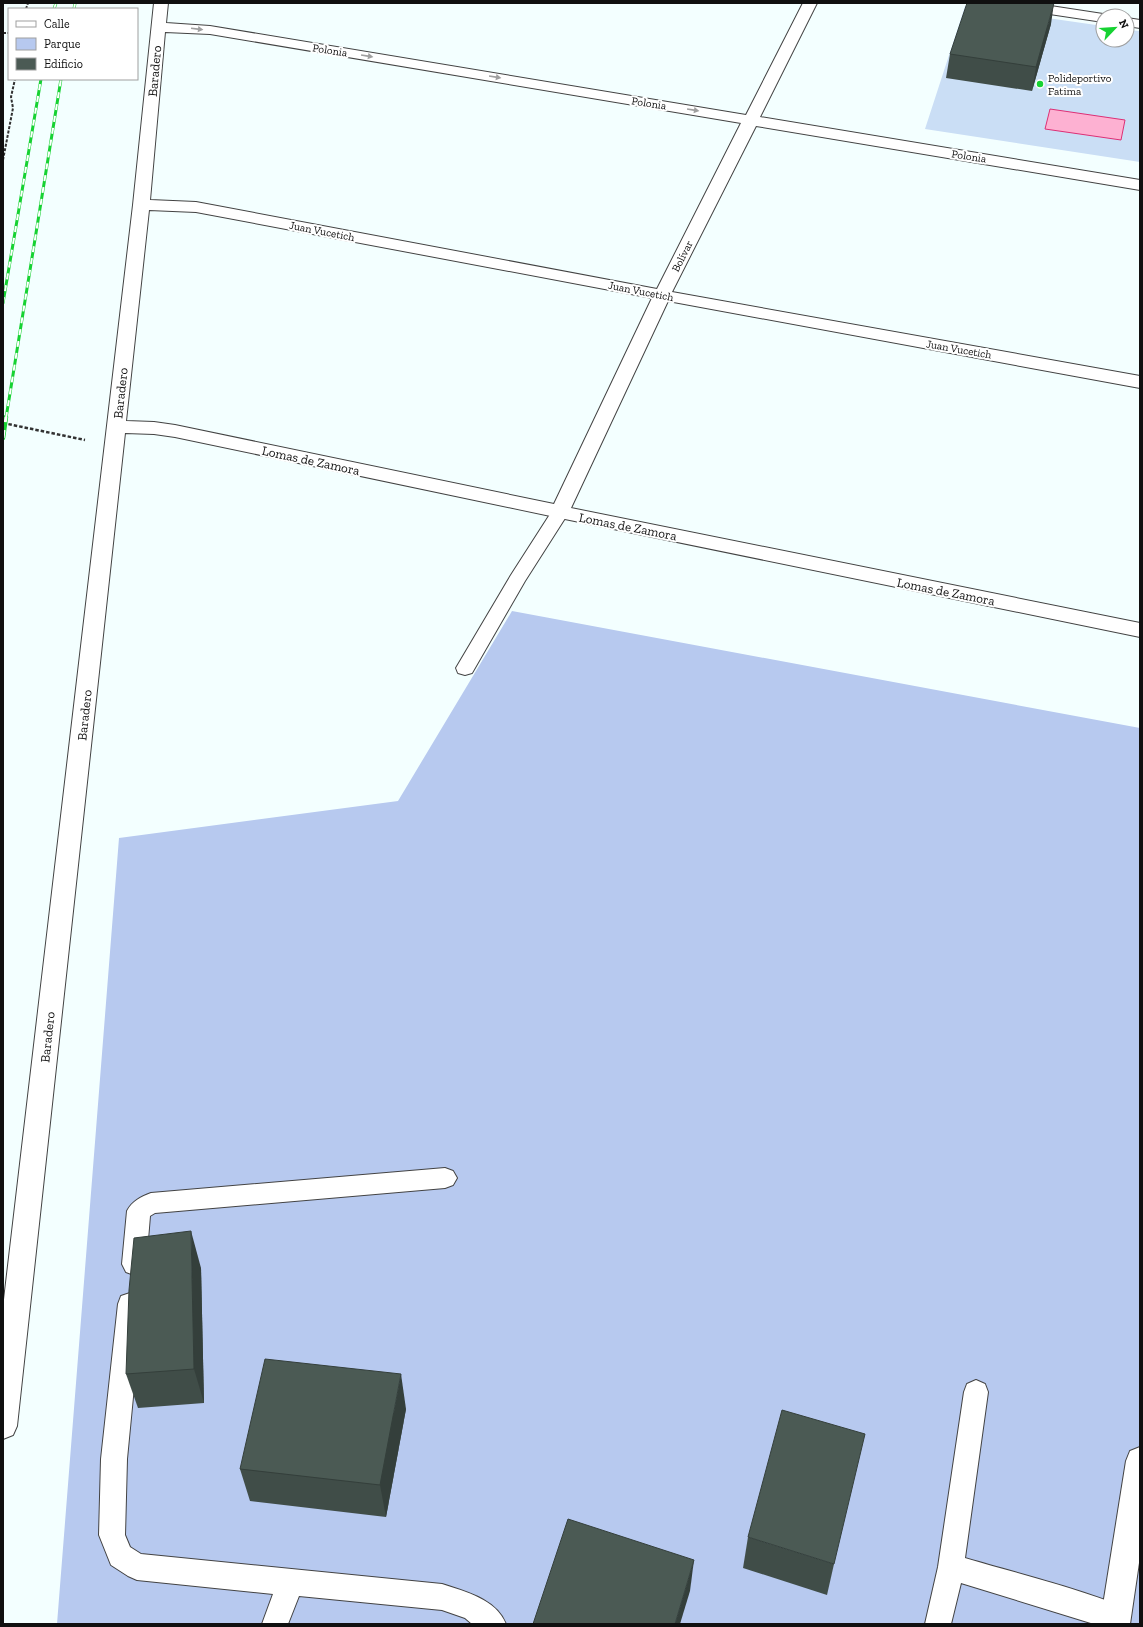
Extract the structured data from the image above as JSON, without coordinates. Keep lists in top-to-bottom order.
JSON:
{
  "streets": {
    "street": [
      "Polonia",
      "Baradero",
      "Juan Vucetich",
      "Bolívar",
      "Lomas de Zamora"
    ]
  },
  "crossings": [
    ["Polonia", "Baradero"],
    ["Polonia", "Bolívar"],
    ["Baradero", "Juan Vucetich"],
    ["Baradero", "Lomas de Zamora"],
    ["Juan Vucetich", "Bolívar"],
    ["Bolívar", "Lomas de Zamora"]
  ],
  "one_way": ["Polonia"],
  "places": ["Polideportivo Fatima"],
  "legend": ["Calle", "Parque", "Edificio"],
  "north": "top right"
}
